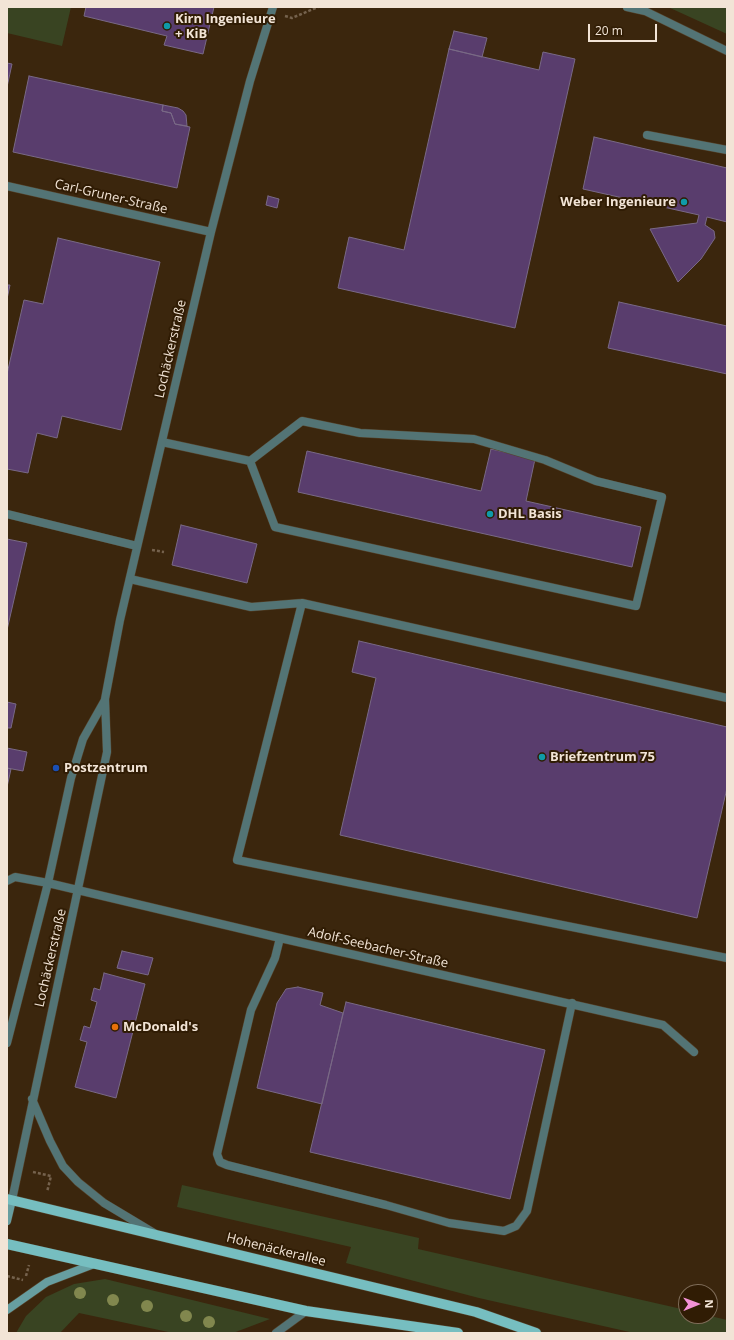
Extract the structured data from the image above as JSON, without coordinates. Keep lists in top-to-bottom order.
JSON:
{
  "streets": {
    "main road": ["Hohenäckerallee"],
    "street": ["Carl-Gruner-Straße", "Lochäckerstraße", "Adolf-Seebacher-Straße"]
  },
  "crossings": [
    ["Carl-Gruner-Straße", "Lochäckerstraße"],
    ["Lochäckerstraße", "Adolf-Seebacher-Straße"],
    ["Lochäckerstraße", "Hohenäckerallee"]
  ],
  "places": [
    "Kirn Ingenieure + KiB",
    "Weber Ingenieure",
    "DHL Basis",
    "Briefzentrum 75",
    "Postzentrum",
    "McDonald's"
  ],
  "scale_bar": "20 m",
  "north": "right"
}
